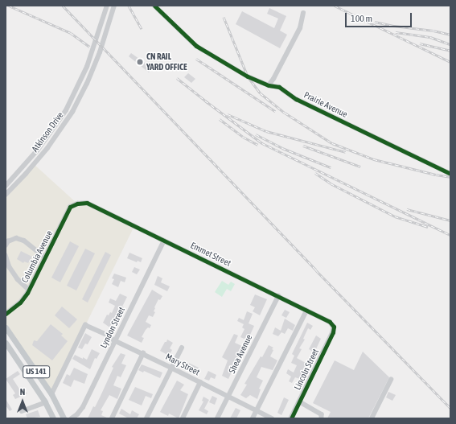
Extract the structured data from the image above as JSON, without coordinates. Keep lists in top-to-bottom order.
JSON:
{
  "streets": {
    "main road": ["US 141"],
    "street": [
      "Prairie Avenue",
      "Atkinson Drive",
      "Emmet Street",
      "Columbia Avenue",
      "Lyndon Street",
      "Shea Avenue",
      "Mary Street",
      "Lincoln Street"
    ]
  },
  "crossings": [
    ["Emmet Street", "Columbia Avenue"],
    ["Emmet Street", "Lyndon Street"],
    ["Emmet Street", "Shea Avenue"],
    ["Emmet Street", "Lincoln Street"],
    ["Lyndon Street", "Mary Street"],
    ["Shea Avenue", "Mary Street"],
    ["Mary Street", "US 141"]
  ],
  "places": ["CN RAIL YARD OFFICE"],
  "scale_bar": "100 m",
  "north": "top"
}
